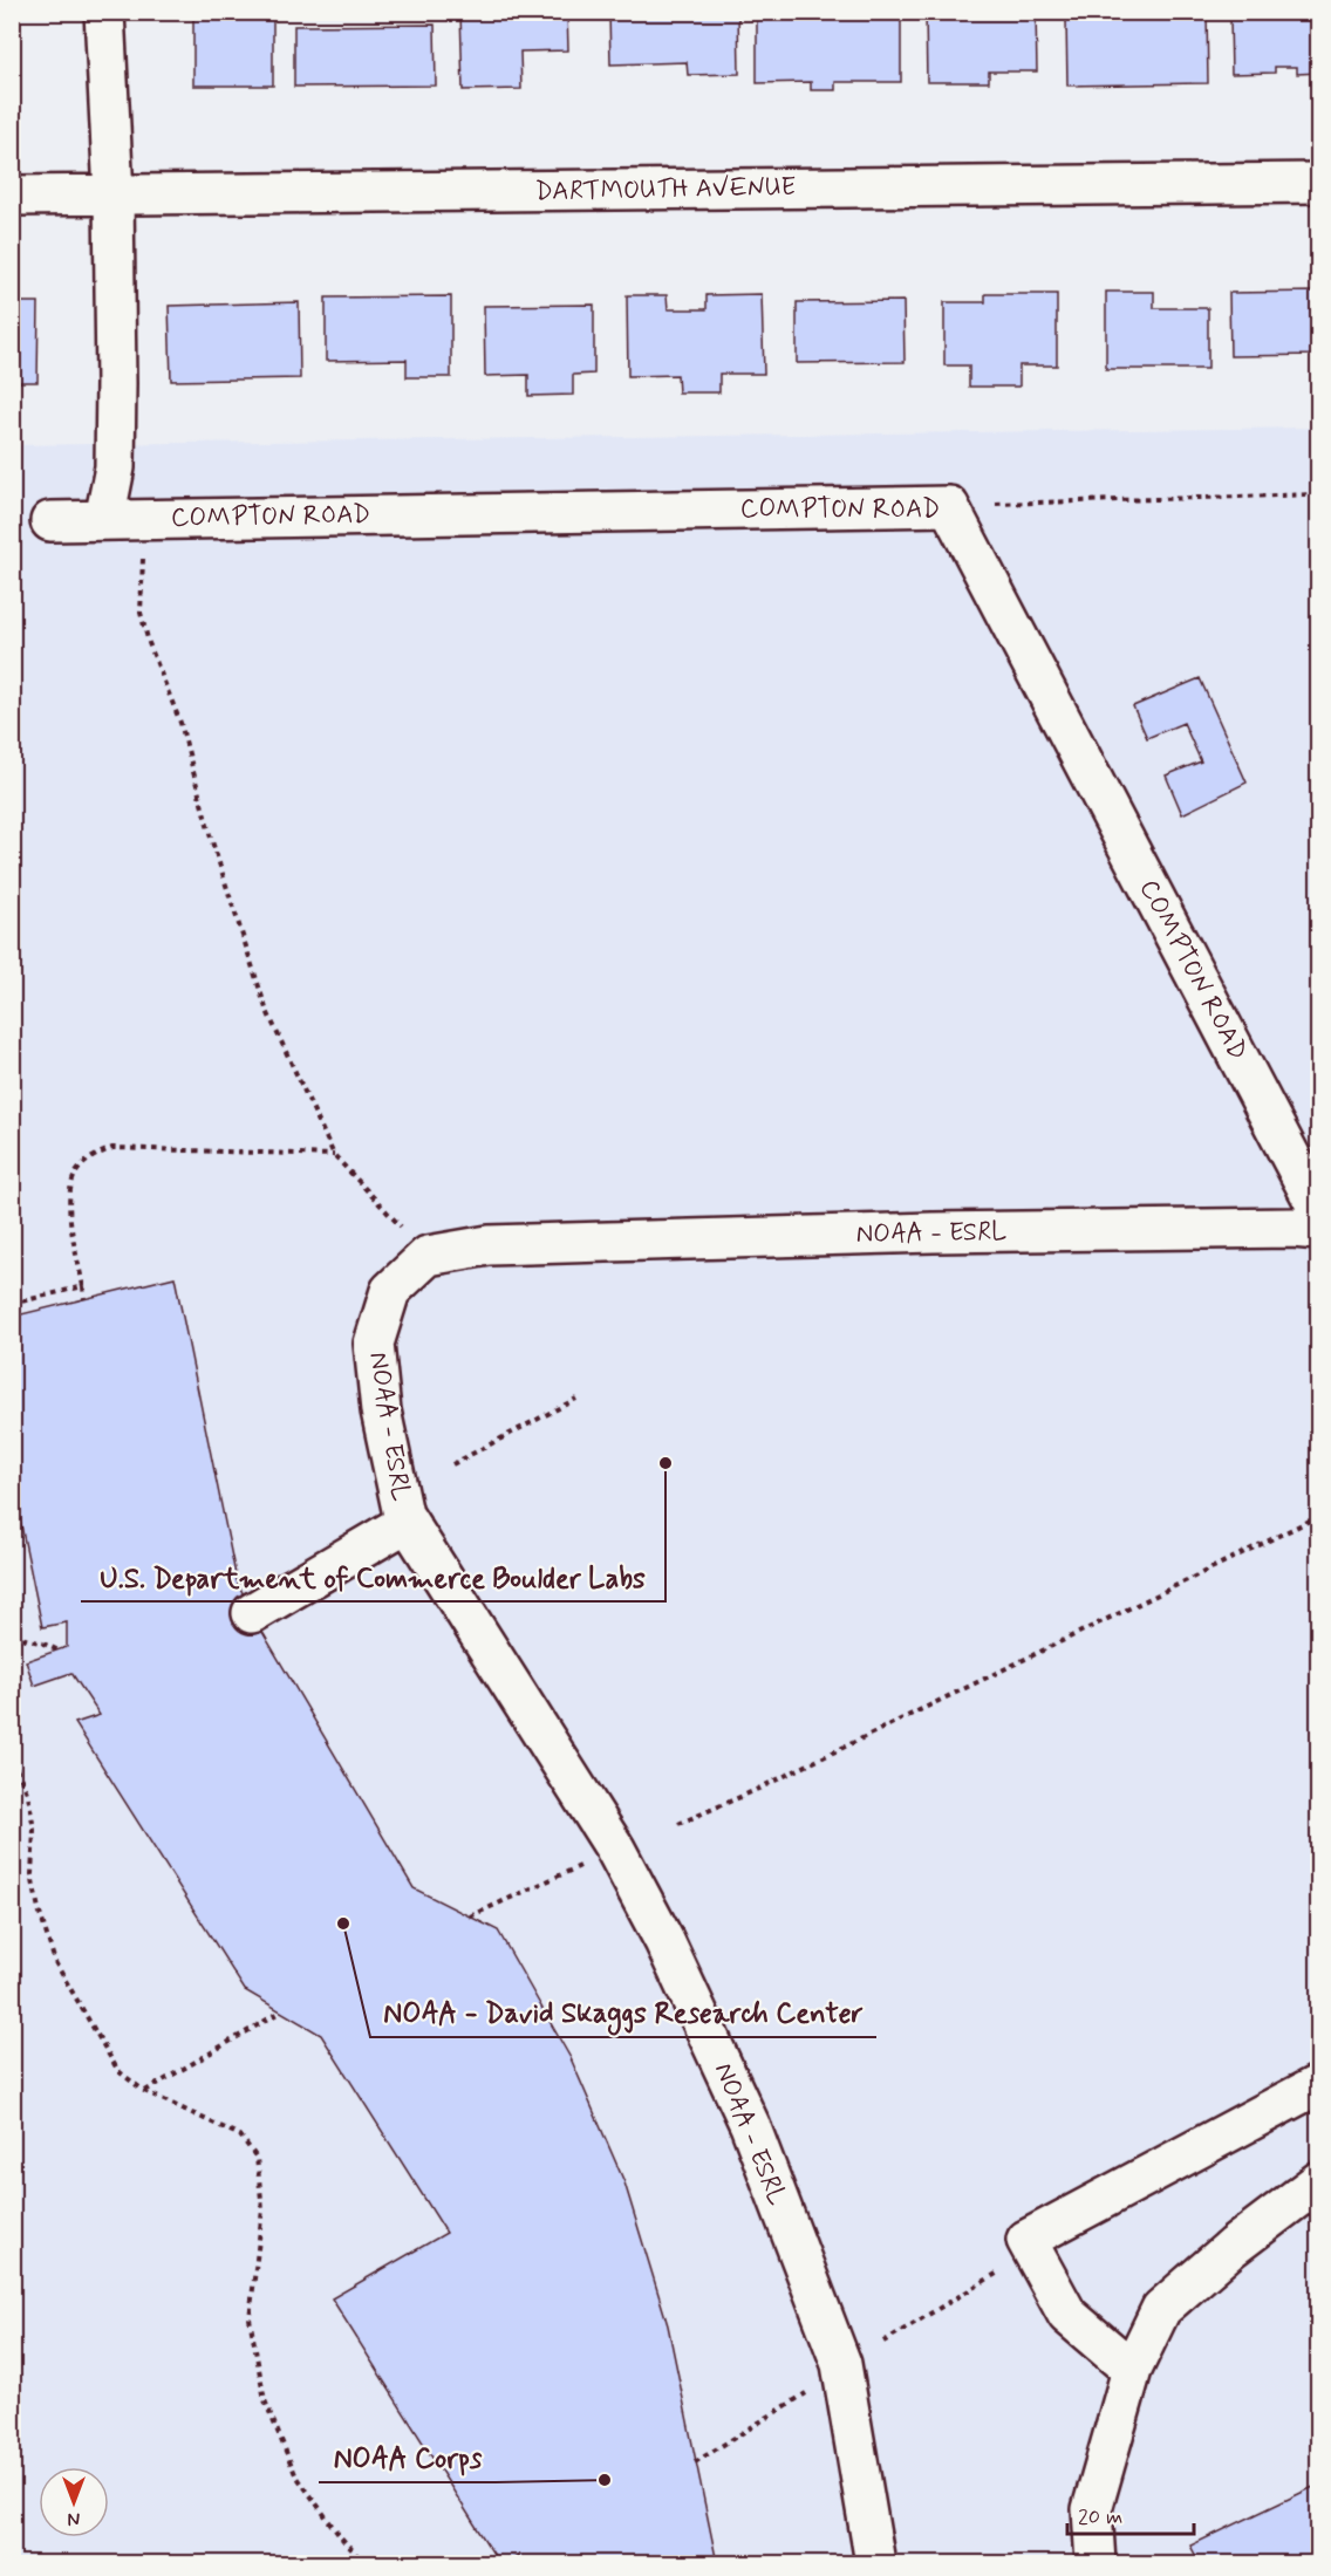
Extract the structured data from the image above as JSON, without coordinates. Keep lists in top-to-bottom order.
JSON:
{
  "streets": {
    "street": ["DARTMOUTH AVENUE", "COMPTON ROAD", "NOAA - ESRL"]
  },
  "places": ["U.S. Department of Commerce Boulder Labs", "NOAA - David Skaggs Research Center", "NOAA Corps"],
  "scale_bar": "20 m",
  "north": "bottom"
}
